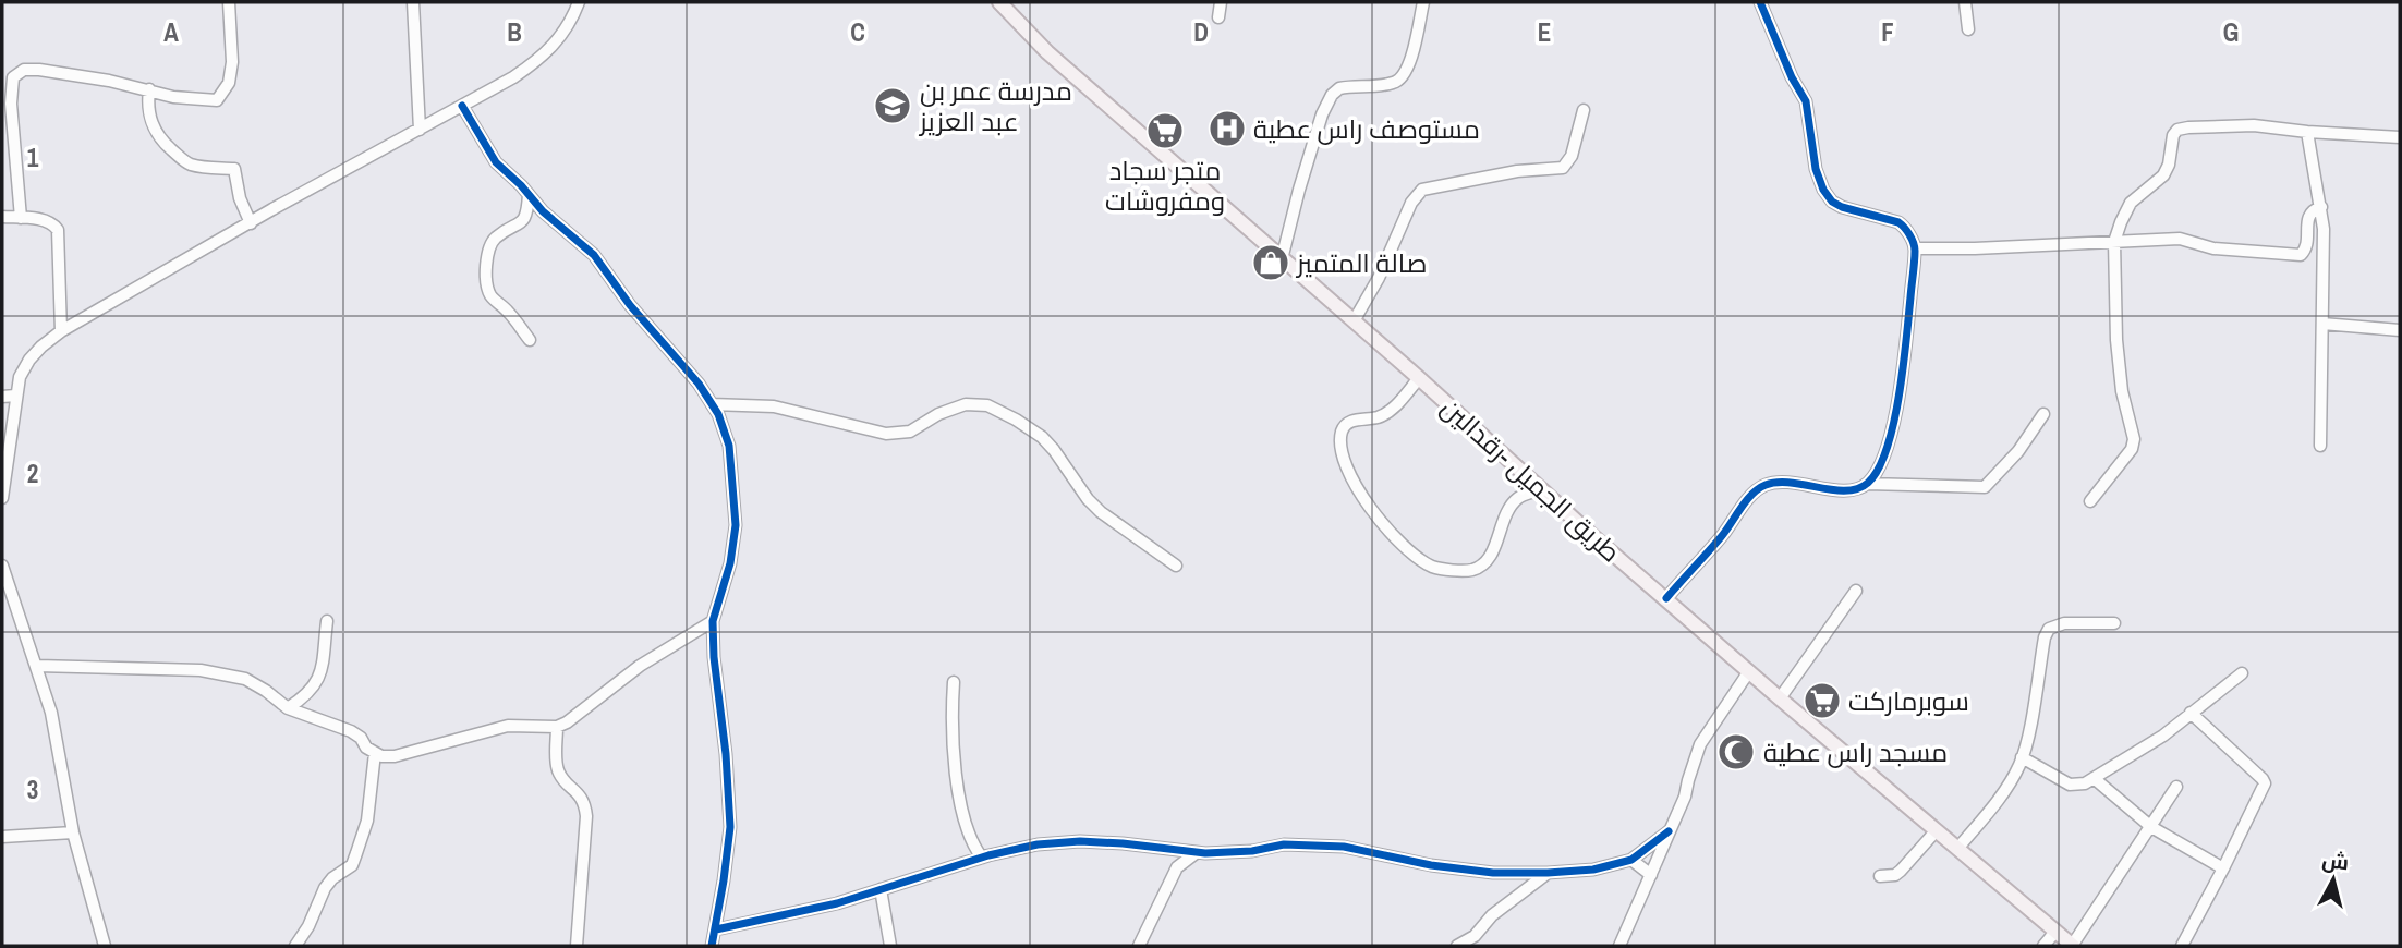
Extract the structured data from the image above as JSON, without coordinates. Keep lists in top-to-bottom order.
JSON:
{
  "streets": {
    "main road": ["طريق الجميل -رقدالين"]
  },
  "places": {
    "school or university": ["مدرسة عمر بن عبد العزيز"],
    "hospital": ["مستوصف راس عطية"],
    "supermarket": ["متجر سجاد ومفروشات", "سوبرماركت"],
    "shop": ["صالة المتميز"],
    "mosque": ["مسجد راس عطية"]
  },
  "north": "top",
  "grid": {
    "columns": [
      "A",
      "B",
      "C",
      "D",
      "E",
      "F",
      "G"
    ],
    "rows": ["1", "2", "3"]
  }
}
